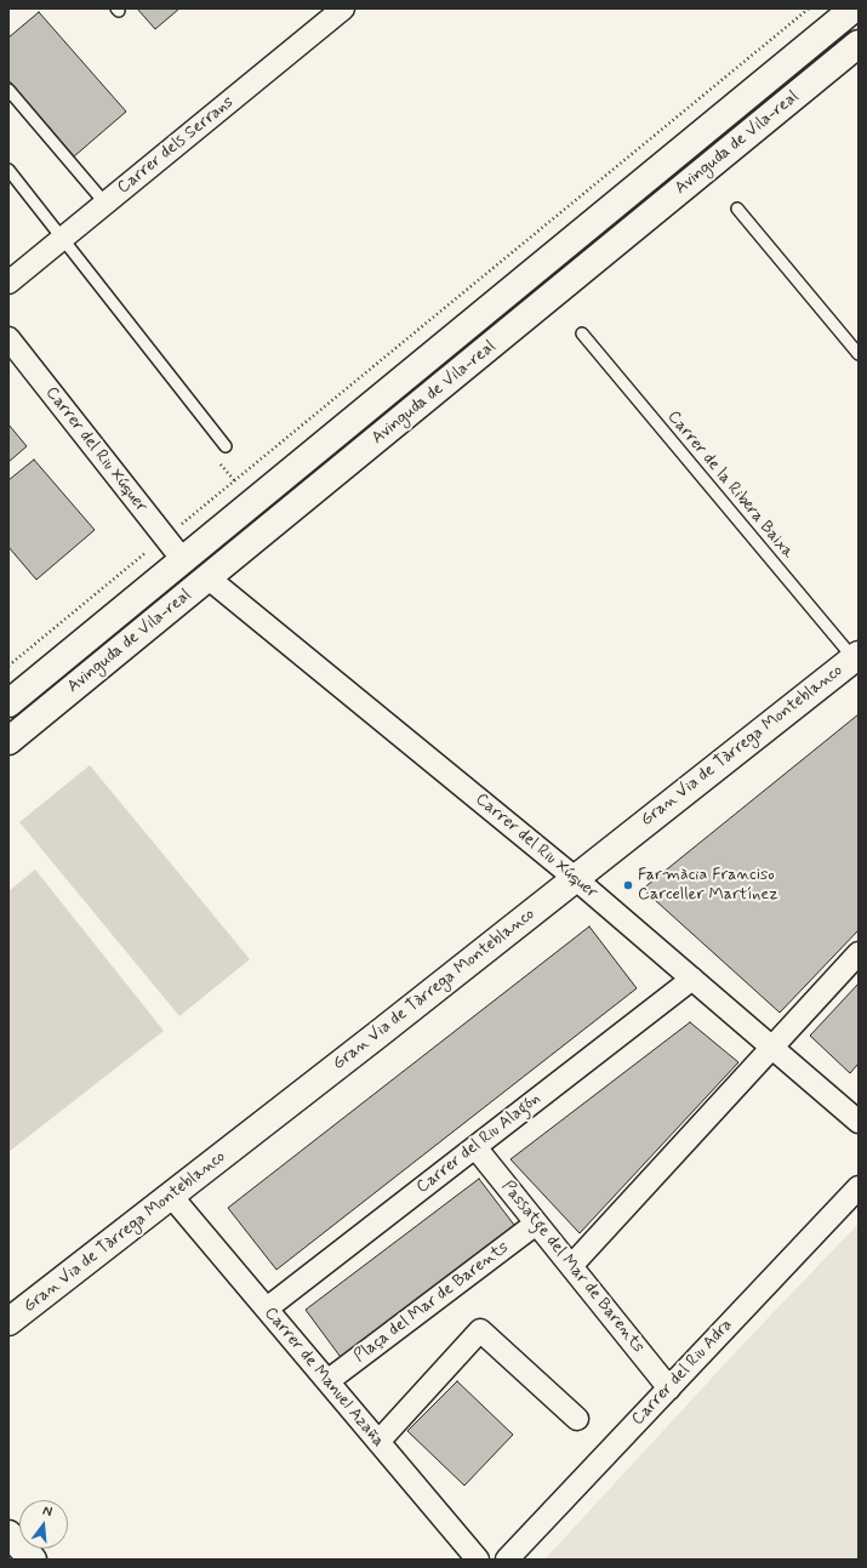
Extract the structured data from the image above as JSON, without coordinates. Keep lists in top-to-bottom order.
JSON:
{
  "streets": {
    "main road": ["Avinguda de Vila-real", "Gran Via de Tàrrega Monteblanco"],
    "street": [
      "Carrer dels Serrans",
      "Carrer del Riu Xúquer",
      "Carrer del Riu Alagón",
      "Passatge del Mar de Barents",
      "Plaça del Mar de Barents",
      "Carrer del Riu Adra",
      "Carrer de Manuel Azaña"
    ],
    "lane": ["Carrer de la Ribera Baixa"]
  },
  "crossings": [
    ["Avinguda de Vila-real", "Carrer del Riu Xúquer"],
    ["Carrer del Riu Xúquer", "Gran Via de Tàrrega Monteblanco"],
    ["Carrer del Riu Xúquer", "Carrer del Riu Alagón"],
    ["Carrer de la Ribera Baixa", "Gran Via de Tàrrega Monteblanco"],
    ["Gran Via de Tàrrega Monteblanco", "Carrer de Manuel Azaña"],
    ["Carrer del Riu Alagón", "Passatge del Mar de Barents"],
    ["Carrer del Riu Alagón", "Carrer de Manuel Azaña"],
    ["Passatge del Mar de Barents", "Plaça del Mar de Barents"],
    ["Passatge del Mar de Barents", "Carrer del Riu Adra"],
    ["Plaça del Mar de Barents", "Carrer de Manuel Azaña"]
  ],
  "places": ["Farmàcia Franciso Carceller Martínez"],
  "north": "top"
}
